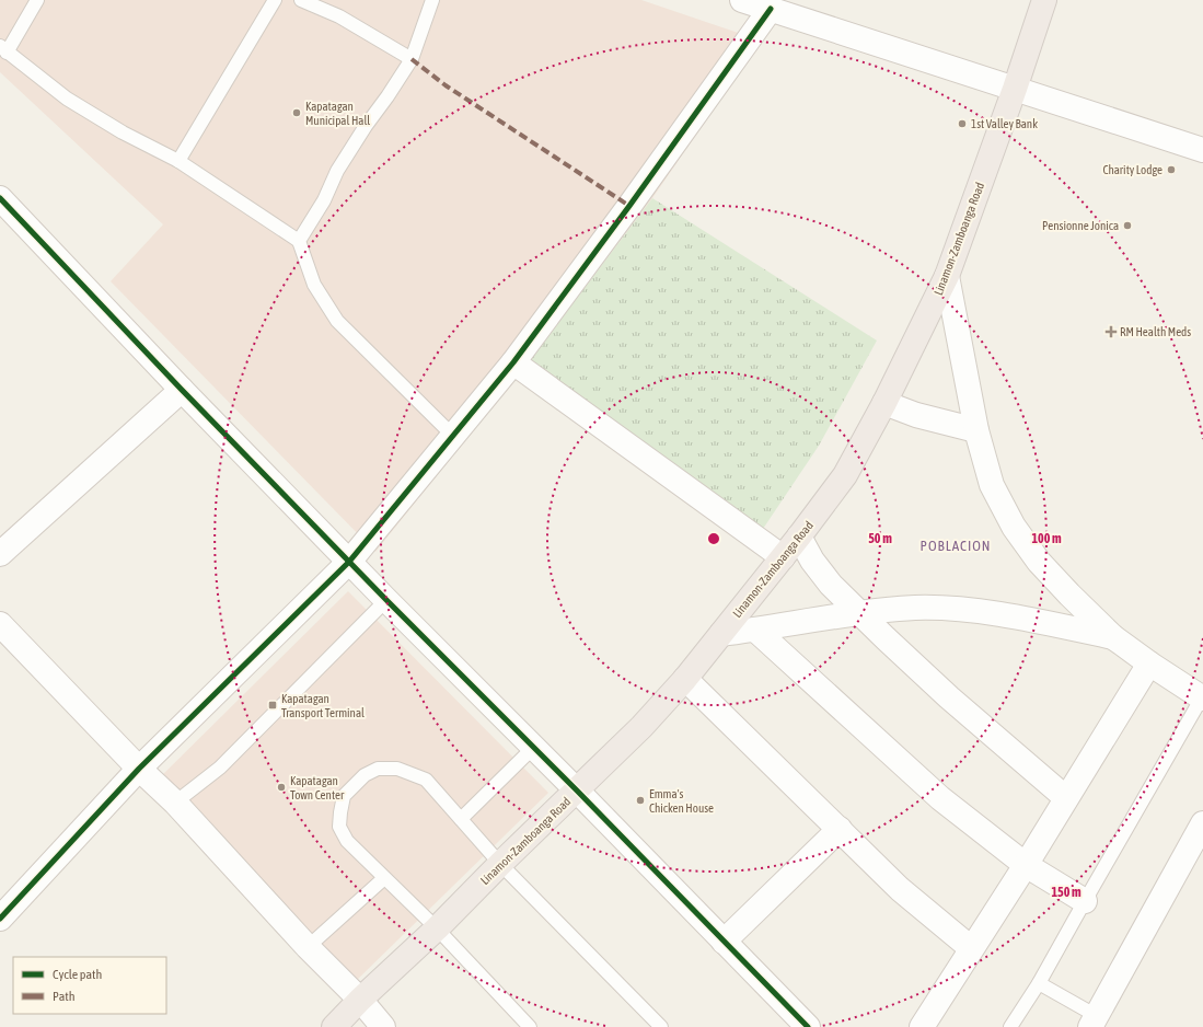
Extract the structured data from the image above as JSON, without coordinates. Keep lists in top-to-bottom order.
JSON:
{
  "streets": {
    "highway": ["Linamon-Zamboanga Road"]
  },
  "districts": ["POBLACION"],
  "places": {
    "other": [
      "Kapatagan Municipal Hall",
      "1st Valley Bank",
      "Charity Lodge",
      "Pensionne Jonica",
      "Kapatagan Town Center",
      "Emma's Chicken House"
    ],
    "health": ["RM Health Meds"],
    "transit": ["Kapatagan Transport Terminal"]
  },
  "legend": ["Cycle path", "Path"],
  "rings": ["50 m", "100 m", "150 m"]
}
